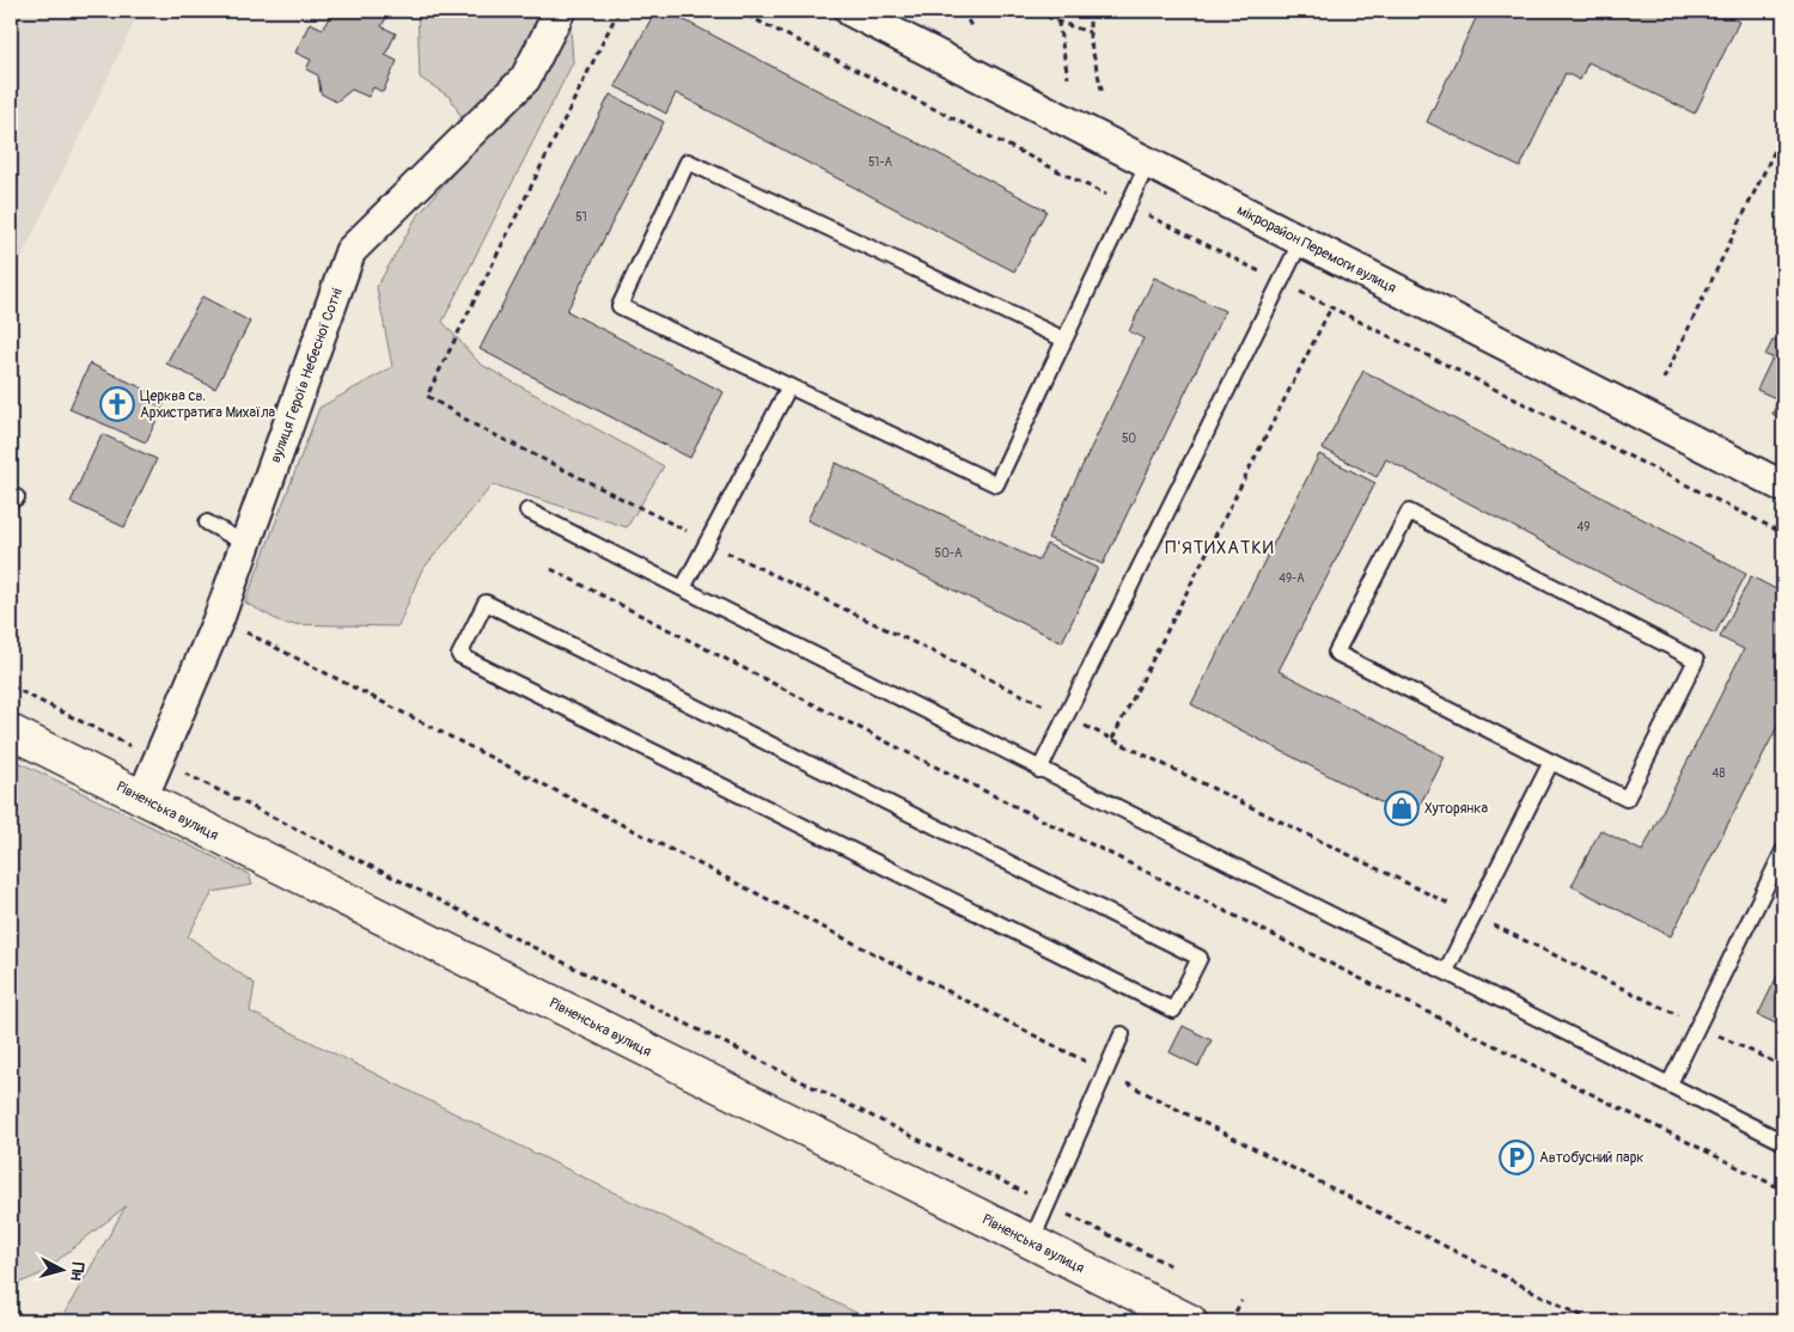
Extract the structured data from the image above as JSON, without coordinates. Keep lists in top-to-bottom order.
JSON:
{
  "streets": {
    "main road": ["Рівненська вулиця"],
    "street": ["мікрорайон Перемоги вулиця", "вулиця Героїв Небесної Сотні"]
  },
  "crossings": [
    ["вулиця Героїв Небесної Сотні", "Рівненська вулиця"]
  ],
  "districts": ["П'ЯТИХАТКИ"],
  "places": {
    "church": ["Церква св. Архистратига Михаїла"],
    "shop": ["Хуторянка"],
    "parking": ["Автобусний парк"]
  },
  "house_numbers": [
    "51-А",
    "51",
    "50",
    "49",
    "50-А",
    "49-А",
    "48"
  ],
  "north": "right"
}
